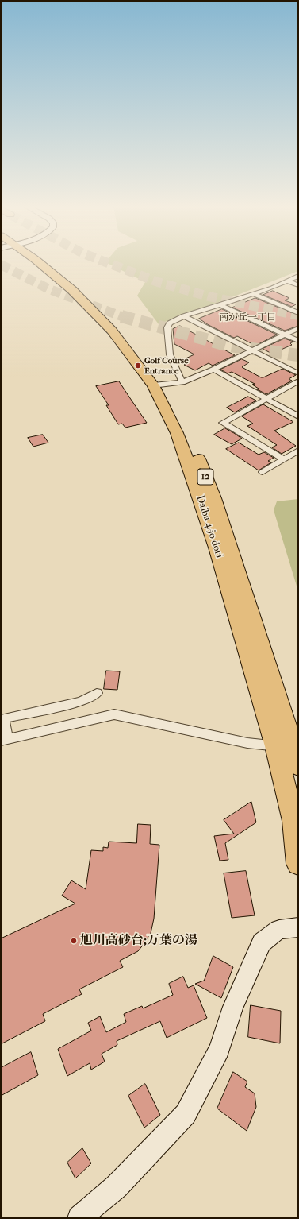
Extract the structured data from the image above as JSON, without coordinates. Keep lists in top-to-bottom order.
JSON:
{
  "streets": {
    "highway": ["12", "Daiba 4-jo dori"]
  },
  "districts": ["南が丘一丁目"],
  "places": ["Golf Course Entrance", "旭川高砂台;万葉の湯"]
}
